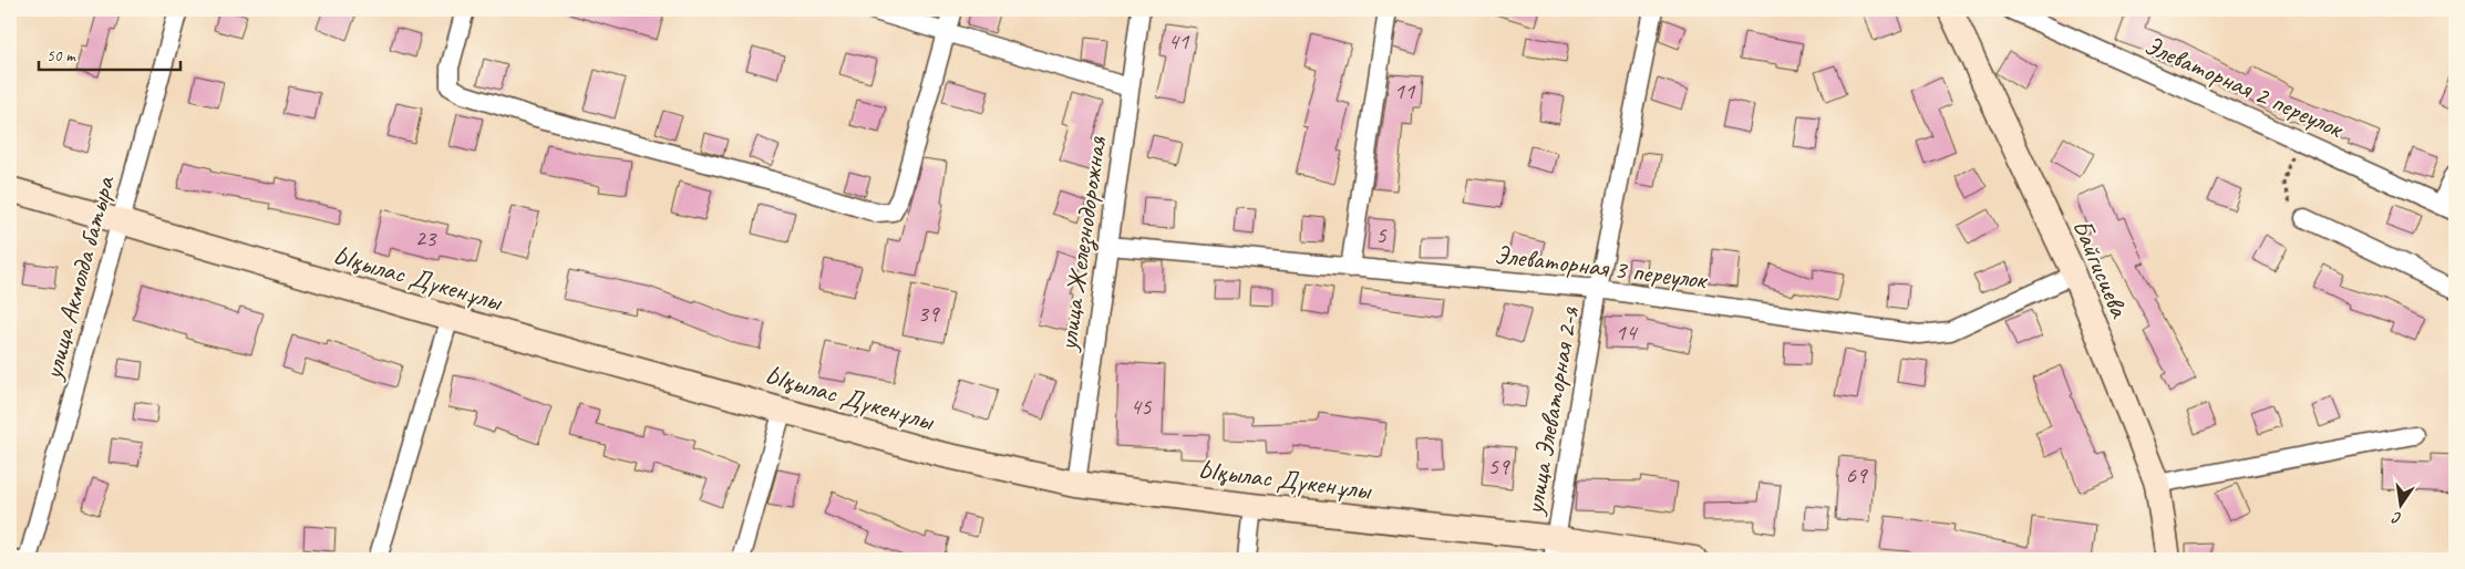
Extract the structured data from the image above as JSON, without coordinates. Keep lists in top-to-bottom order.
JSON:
{
  "streets": {
    "street": [
      "Элеваторная 2 переулок",
      "улица Железнодорожная",
      "Элеваторная 3 переулок",
      "Байгисиева",
      "улица Акмолда батыра",
      "Ықылас Дүкенұлы",
      "улица Элеваторная 2-я"
    ]
  },
  "crossings": [
    ["улица Железнодорожная", "Элеваторная 3 переулок"],
    ["улица Железнодорожная", "Ықылас Дүкенұлы"],
    ["Элеваторная 3 переулок", "Байгисиева"],
    ["Элеваторная 3 переулок", "улица Элеваторная 2-я"],
    ["улица Акмолда батыра", "Ықылас Дүкенұлы"],
    ["Ықылас Дүкенұлы", "улица Элеваторная 2-я"]
  ],
  "house_numbers": [
    "41",
    "11",
    "5",
    "23",
    "39",
    "14",
    "45",
    "59",
    "69"
  ],
  "scale_bar": "50 m",
  "north": "bottom"
}
